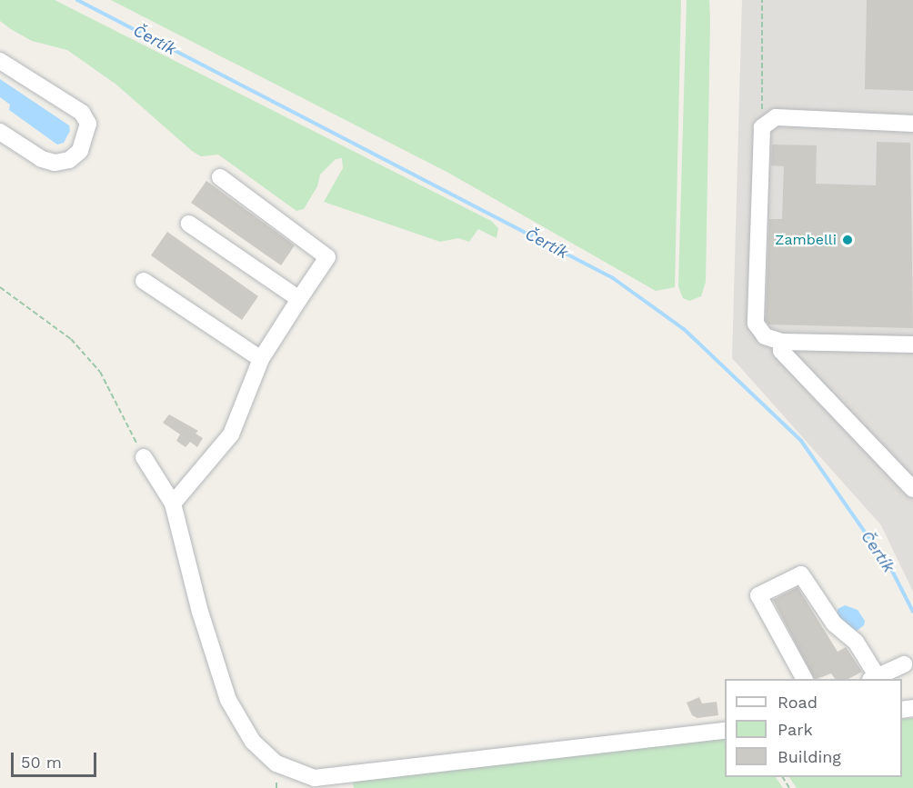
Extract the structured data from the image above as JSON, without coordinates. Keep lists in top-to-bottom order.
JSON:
{
  "water": ["Čertík"],
  "places": ["Zambelli"],
  "legend": ["Road", "Park", "Building"],
  "scale_bar": "50 m"
}
